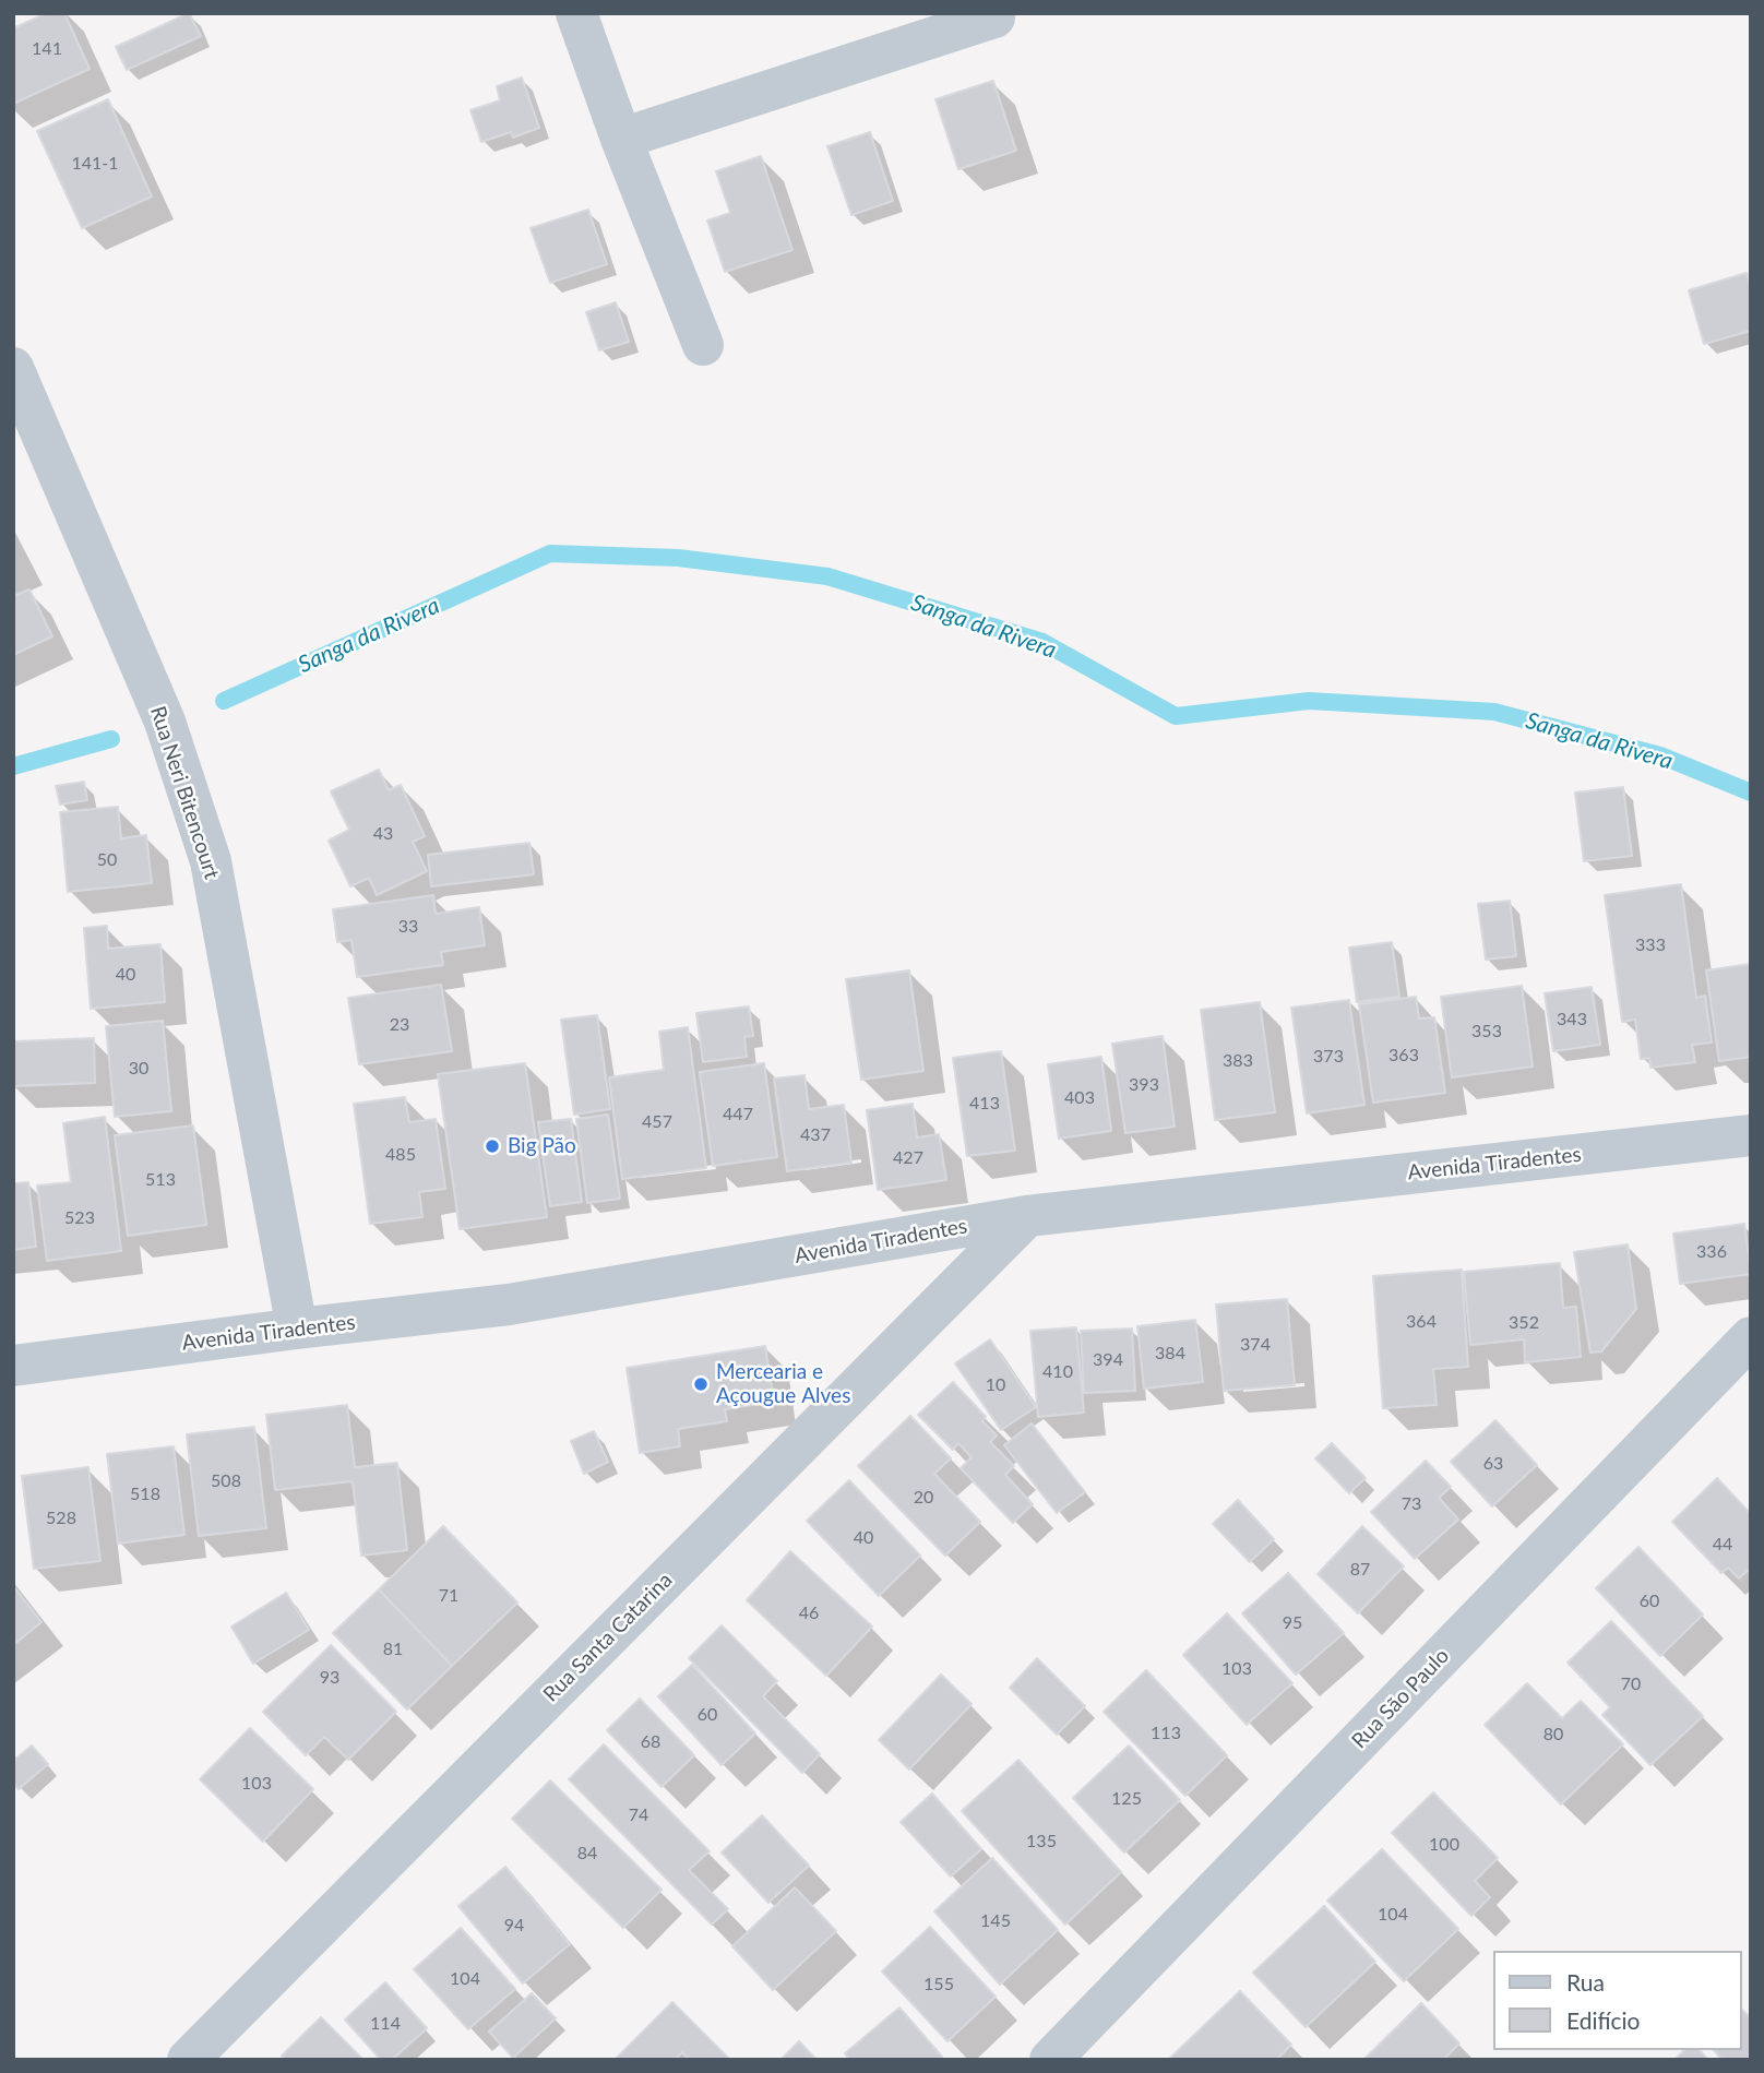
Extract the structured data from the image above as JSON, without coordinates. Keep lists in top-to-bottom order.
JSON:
{
  "streets": {
    "street": [
      "Rua Neri Bitencourt",
      "Avenida Tiradentes",
      "Rua Santa Catarina",
      "Rua São Paulo"
    ]
  },
  "crossings": [
    ["Rua Neri Bitencourt", "Avenida Tiradentes"],
    ["Avenida Tiradentes", "Rua Santa Catarina"]
  ],
  "water": ["Sanga da Rivera"],
  "places": ["Big Pão", "Mercearia e Açougue Alves"],
  "house_numbers": [
    "141",
    "141-1",
    "43",
    "50",
    "33",
    "333",
    "40",
    "343",
    "23",
    "353",
    "363",
    "373",
    "383",
    "30",
    "393",
    "403",
    "413",
    "447",
    "457",
    "437",
    "485",
    "427",
    "513",
    "523",
    "336",
    "364",
    "352",
    "374",
    "384",
    "394",
    "410",
    "10",
    "63",
    "508",
    "518",
    "20",
    "73",
    "528",
    "40",
    "44",
    "87",
    "71",
    "60",
    "46",
    "95",
    "81",
    "103",
    "93",
    "70",
    "60",
    "113",
    "80",
    "68",
    "103",
    "125",
    "74",
    "135",
    "100",
    "84",
    "104",
    "145",
    "94",
    "104",
    "155",
    "114"
  ],
  "legend": ["Rua", "Edifício"]
}
